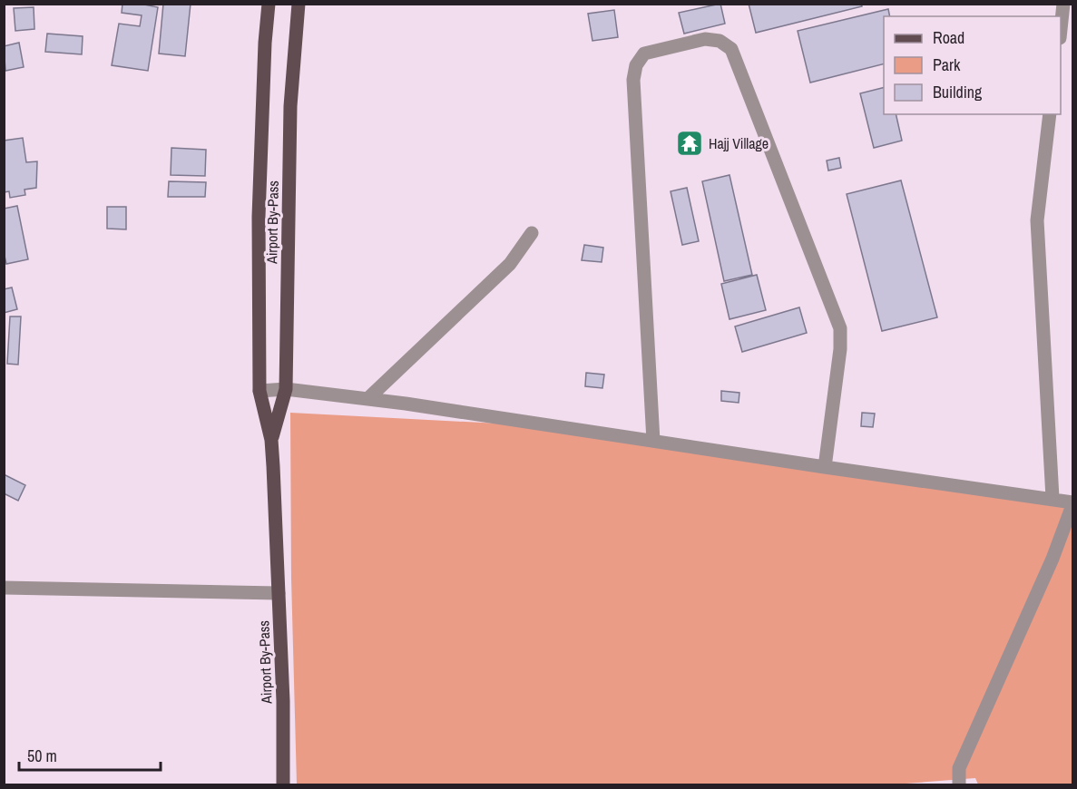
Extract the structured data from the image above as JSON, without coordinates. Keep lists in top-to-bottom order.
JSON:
{
  "streets": {
    "main road": ["Airport By-Pass"]
  },
  "places": {
    "temple": ["Hajj Village"]
  },
  "legend": ["Road", "Park", "Building"],
  "scale_bar": "50 m"
}
